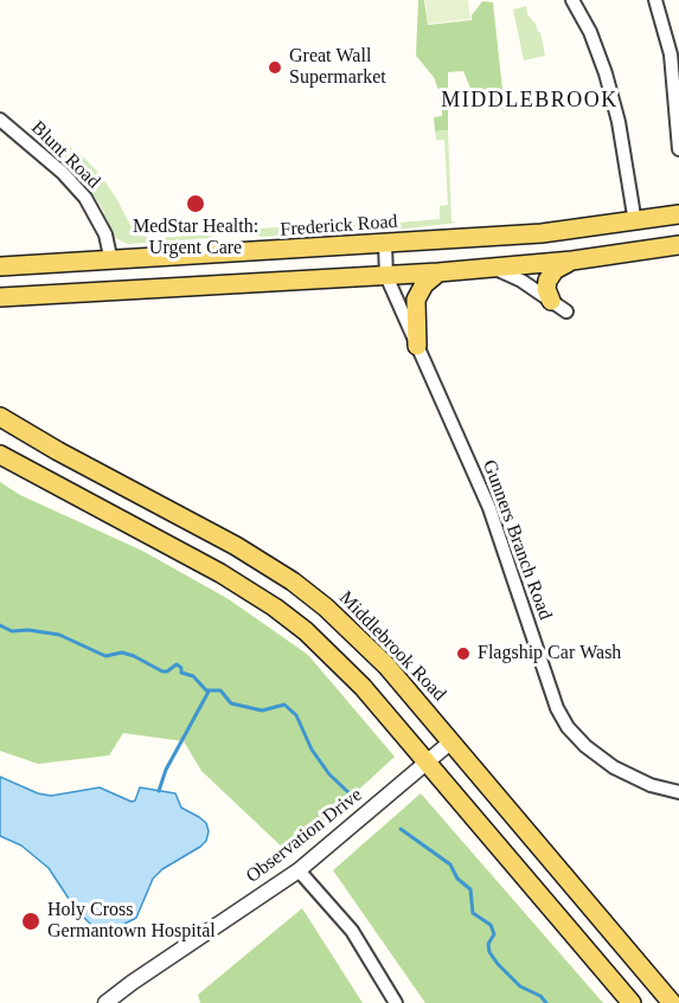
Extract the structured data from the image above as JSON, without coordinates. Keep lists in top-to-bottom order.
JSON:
{
  "streets": {
    "main road": ["Frederick Road", "Middlebrook Road"],
    "street": ["Blunt Road", "Gunners Branch Road", "Observation Drive"]
  },
  "crossings": [
    ["Blunt Road", "Frederick Road"],
    ["Frederick Road", "Gunners Branch Road"],
    ["Middlebrook Road", "Observation Drive"]
  ],
  "districts": ["MIDDLEBROOK"],
  "places": [
    "Great Wall Supermarket",
    "MedStar Health: Urgent Care",
    "Flagship Car Wash",
    "Holy Cross Germantown Hospital"
  ]
}
